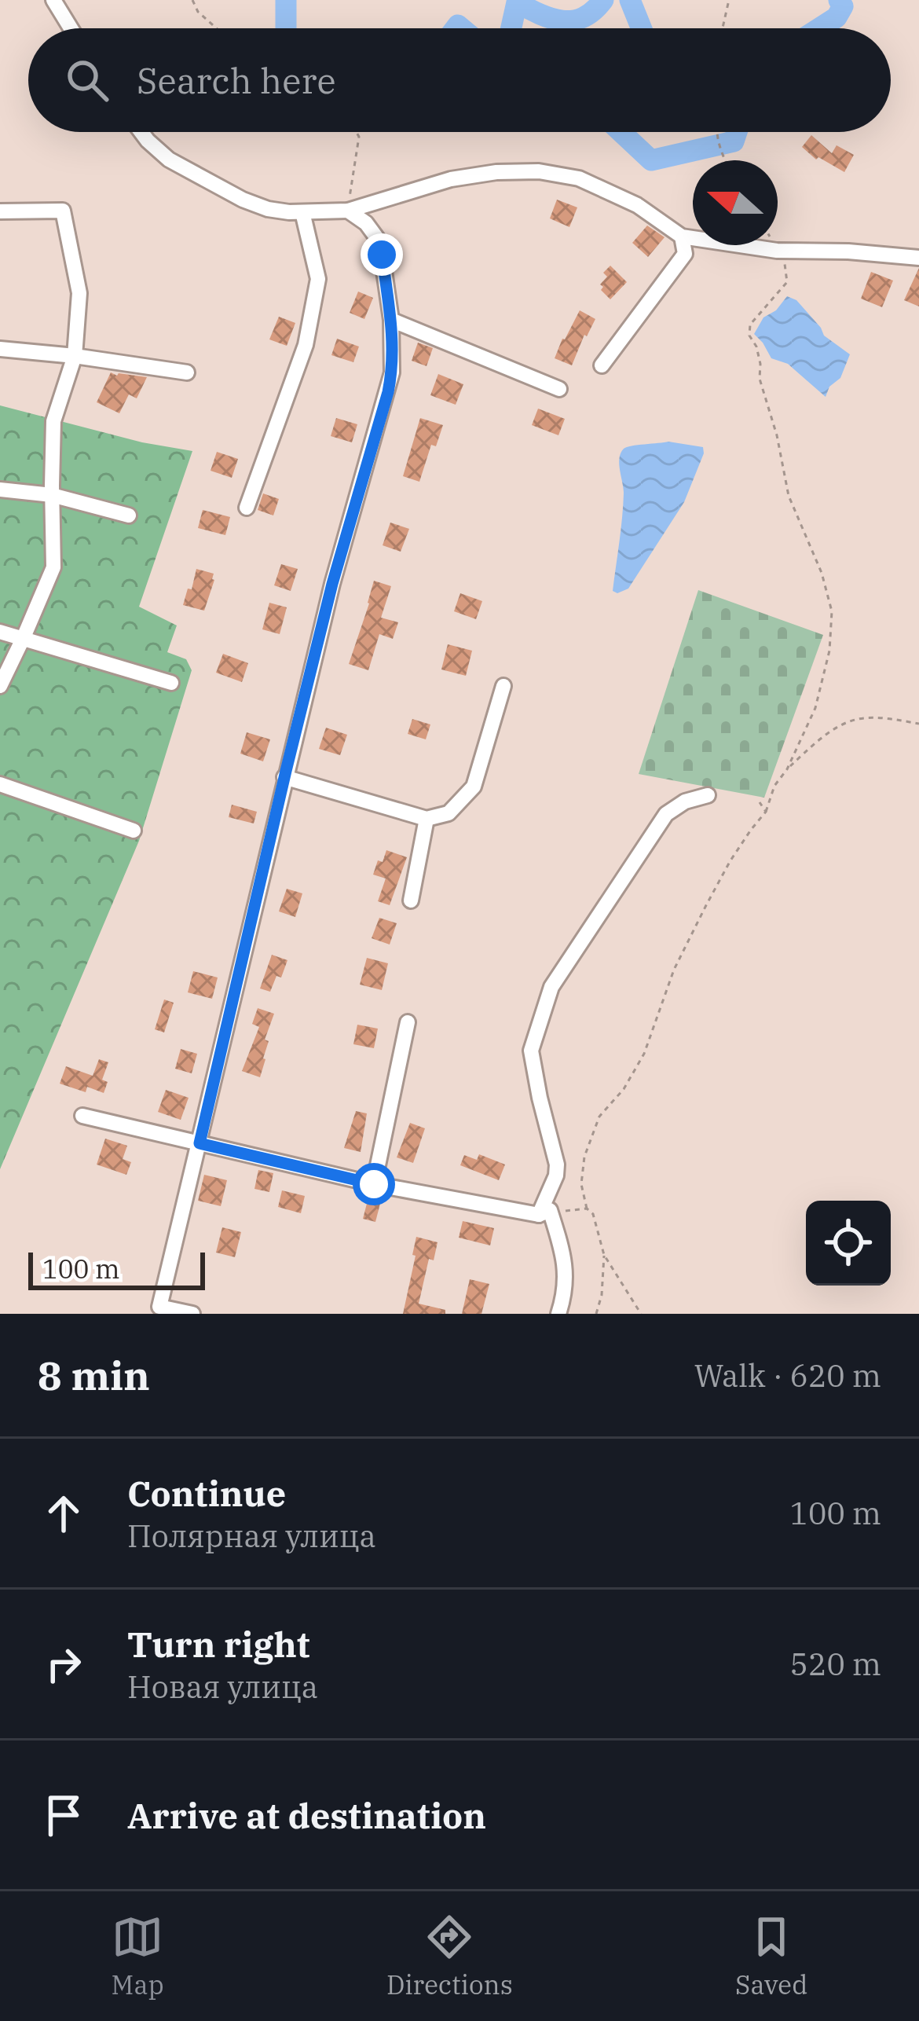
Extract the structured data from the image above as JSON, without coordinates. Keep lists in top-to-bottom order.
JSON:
{
  "scale_bar": "100 m",
  "north": "left",
  "page": {
    "search": "Search here",
    "scale": "100 m",
    "heading": ["8 min", "Walk · 620 m"],
    "list": [
      ["Continue", "Полярная улица", "100 m"],
      ["Turn right", "Новая улица", "520 m"],
      "Arrive at destination"
    ],
    "nav": ["Map", "Directions", "Saved"]
  }
}
